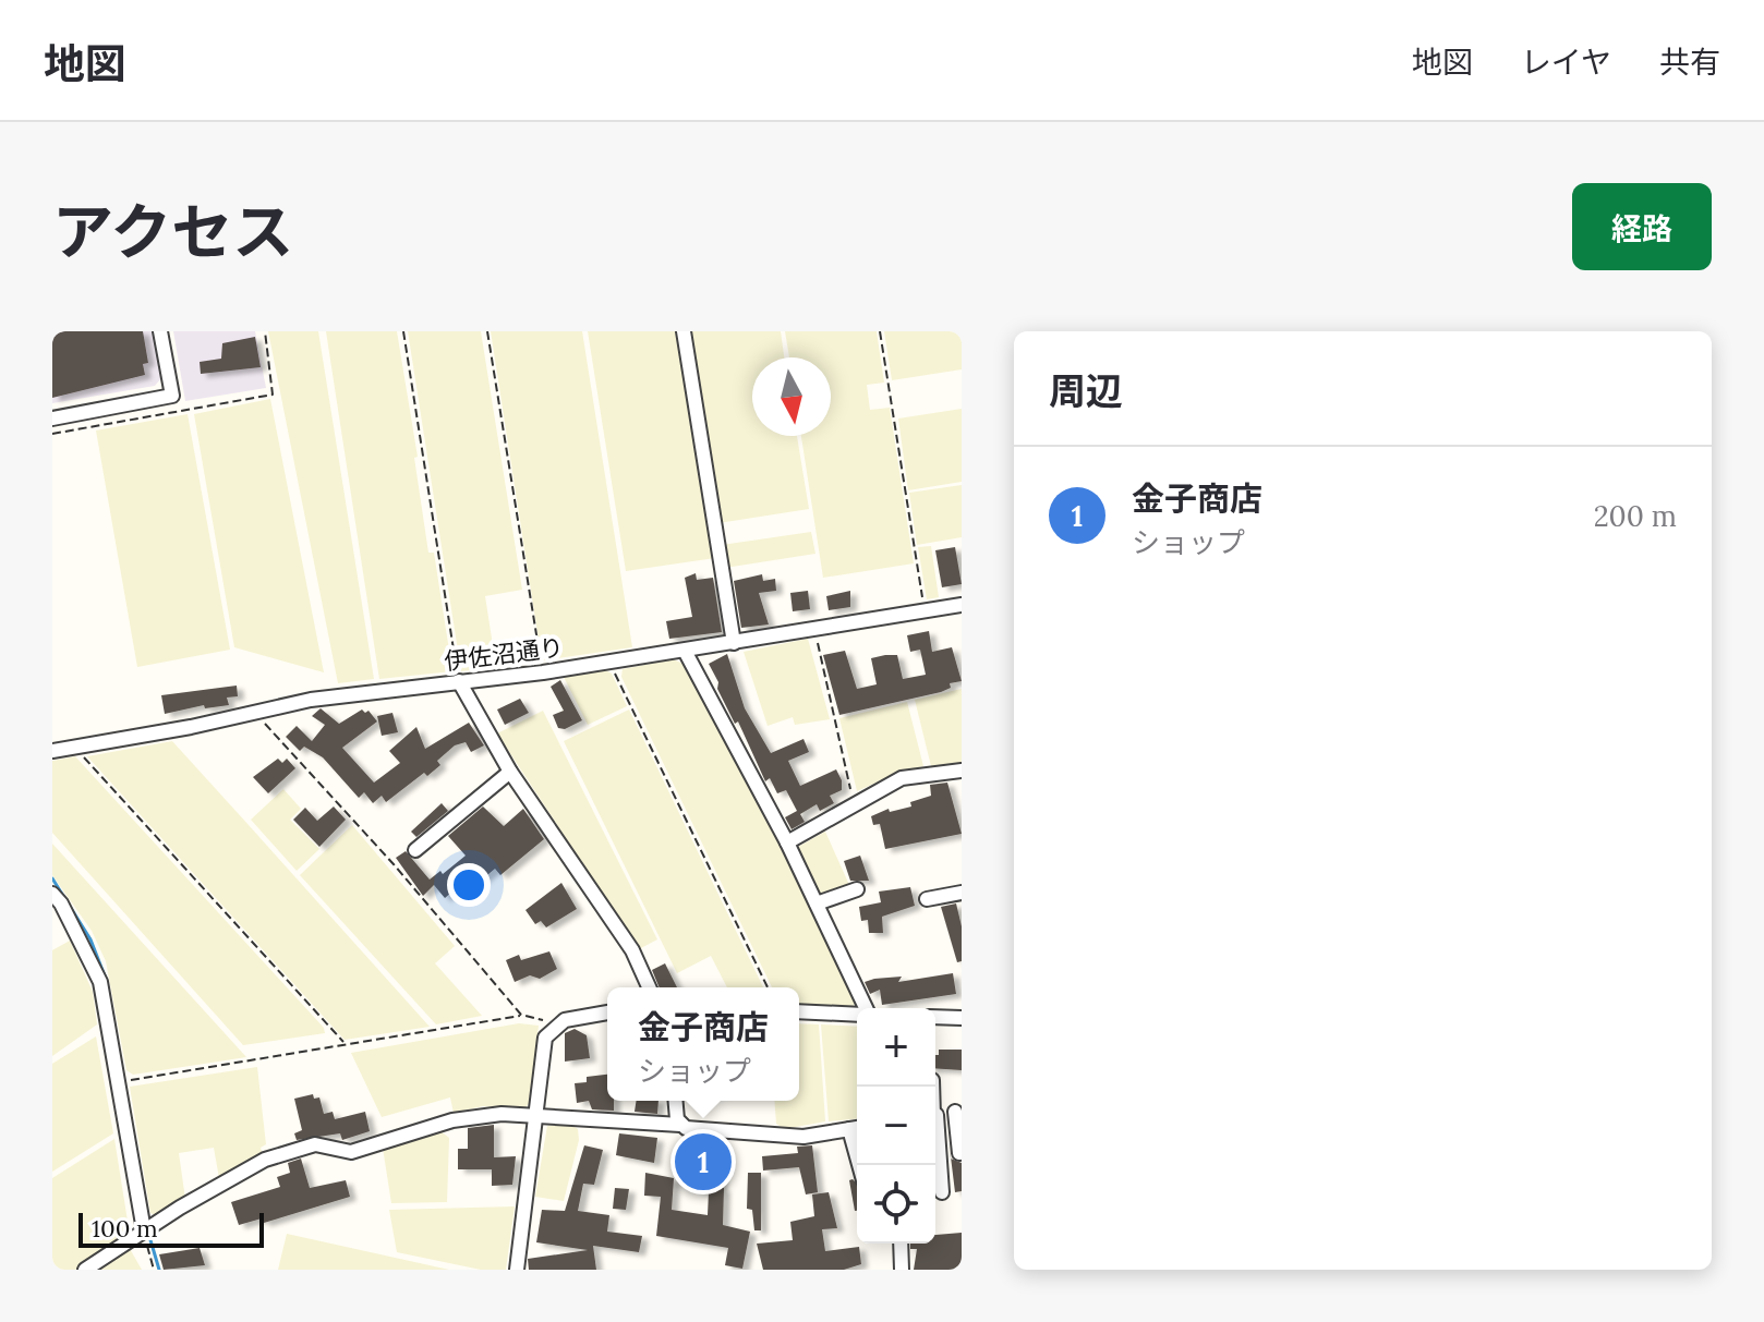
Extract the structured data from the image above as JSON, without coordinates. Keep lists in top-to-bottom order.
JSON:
{
  "streets": {
    "street": ["伊佐沼通り"]
  },
  "scale_bar": "100 m",
  "north": "bottom",
  "page": {
    "header": "地図",
    "nav": ["地図", "レイヤ", "共有"],
    "title": "アクセス",
    "buttons": "経路",
    "heading": "周辺",
    "list": [
      {
        "mark": "1",
        "name": "金子商店",
        "note": "ショップ",
        "value": "200 m"
      }
    ],
    "popup": ["金子商店", "ショップ"],
    "map_buttons": ["+", "−"],
    "pins": "1",
    "scale": "100 m"
  }
}
